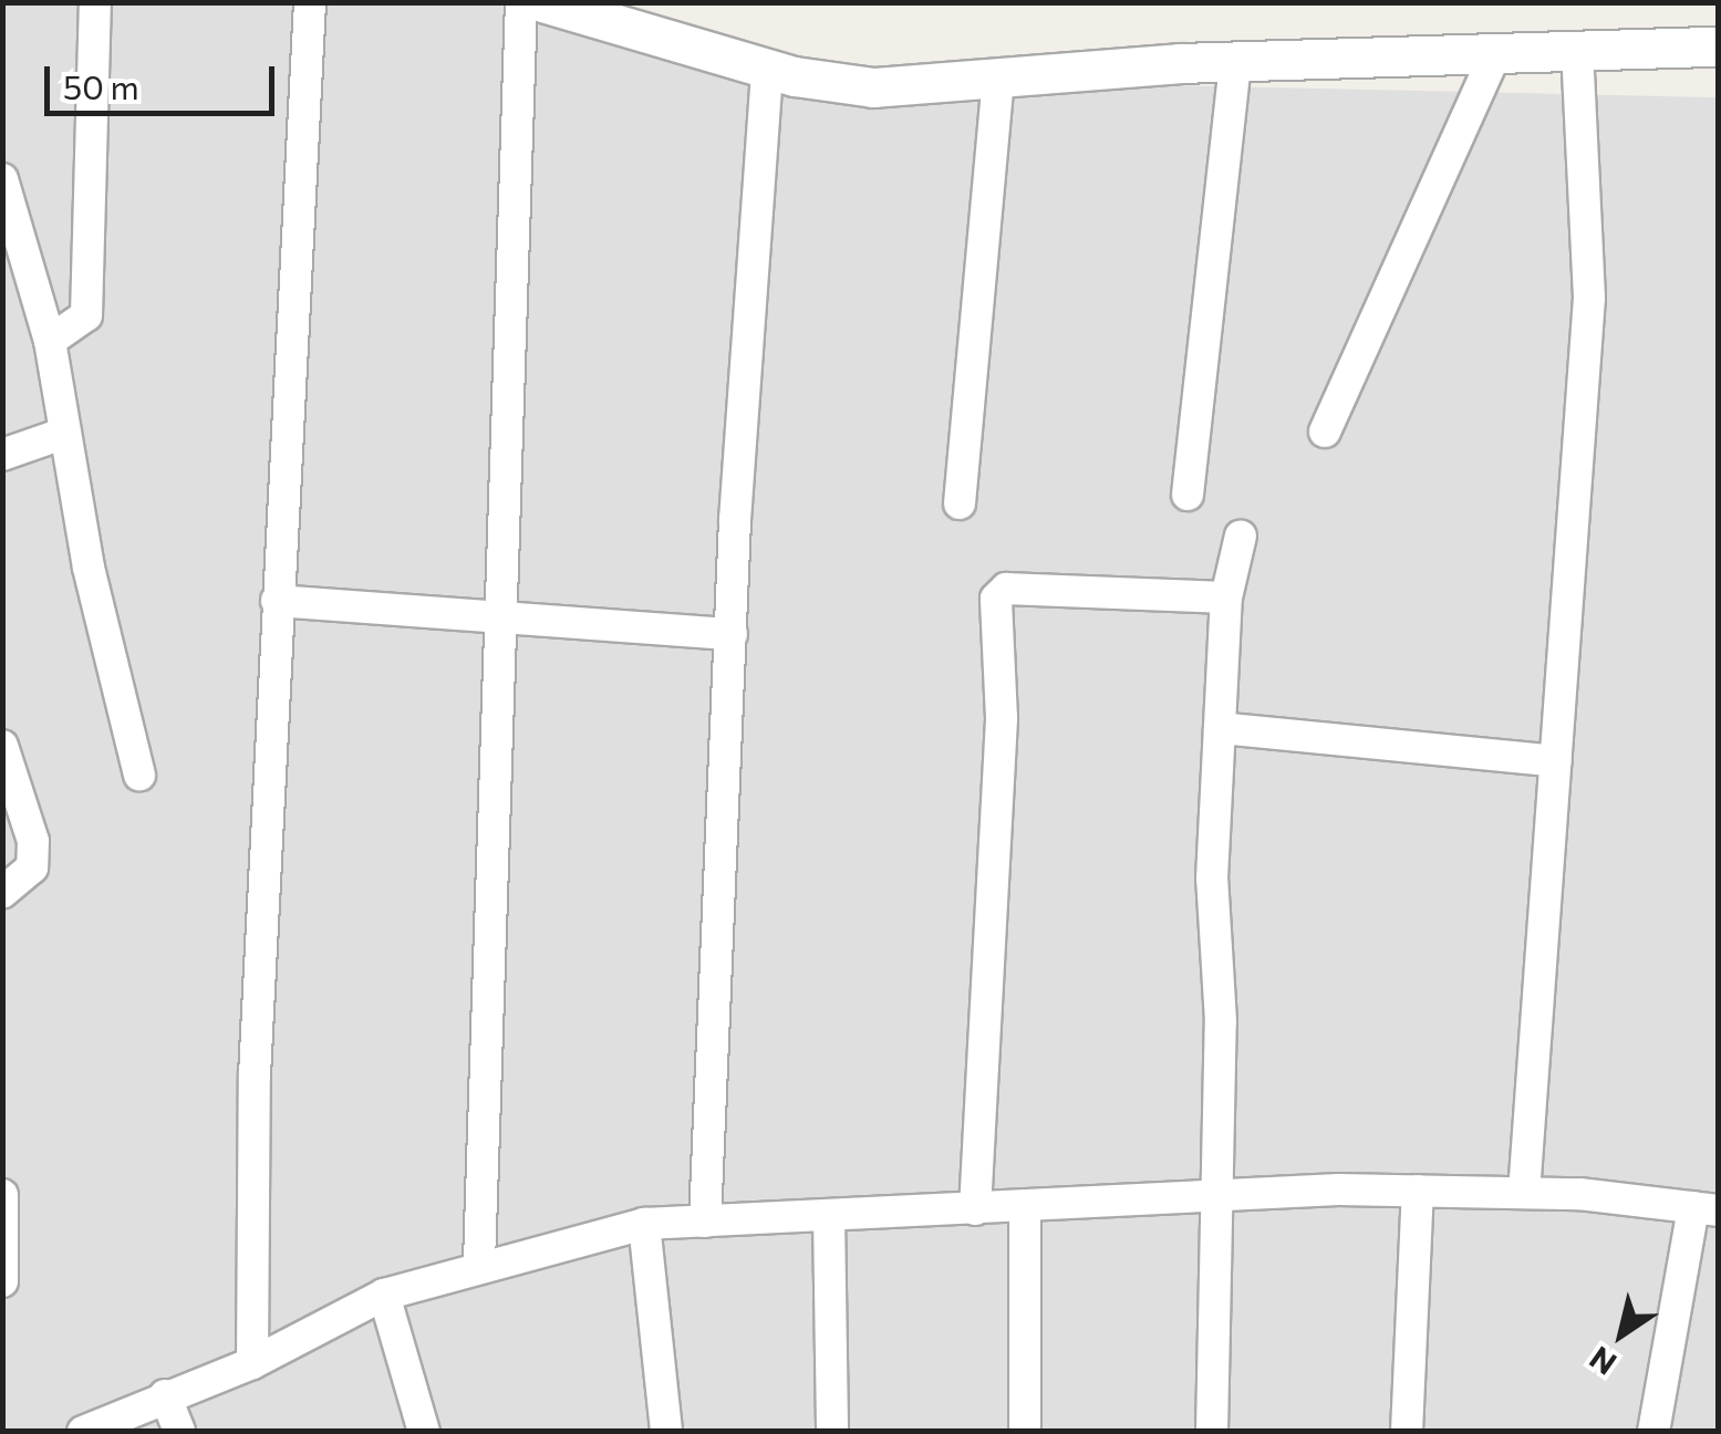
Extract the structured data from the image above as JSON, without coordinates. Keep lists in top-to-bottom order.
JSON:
{
  "scale_bar": "50 m",
  "north": "bottom left"
}
